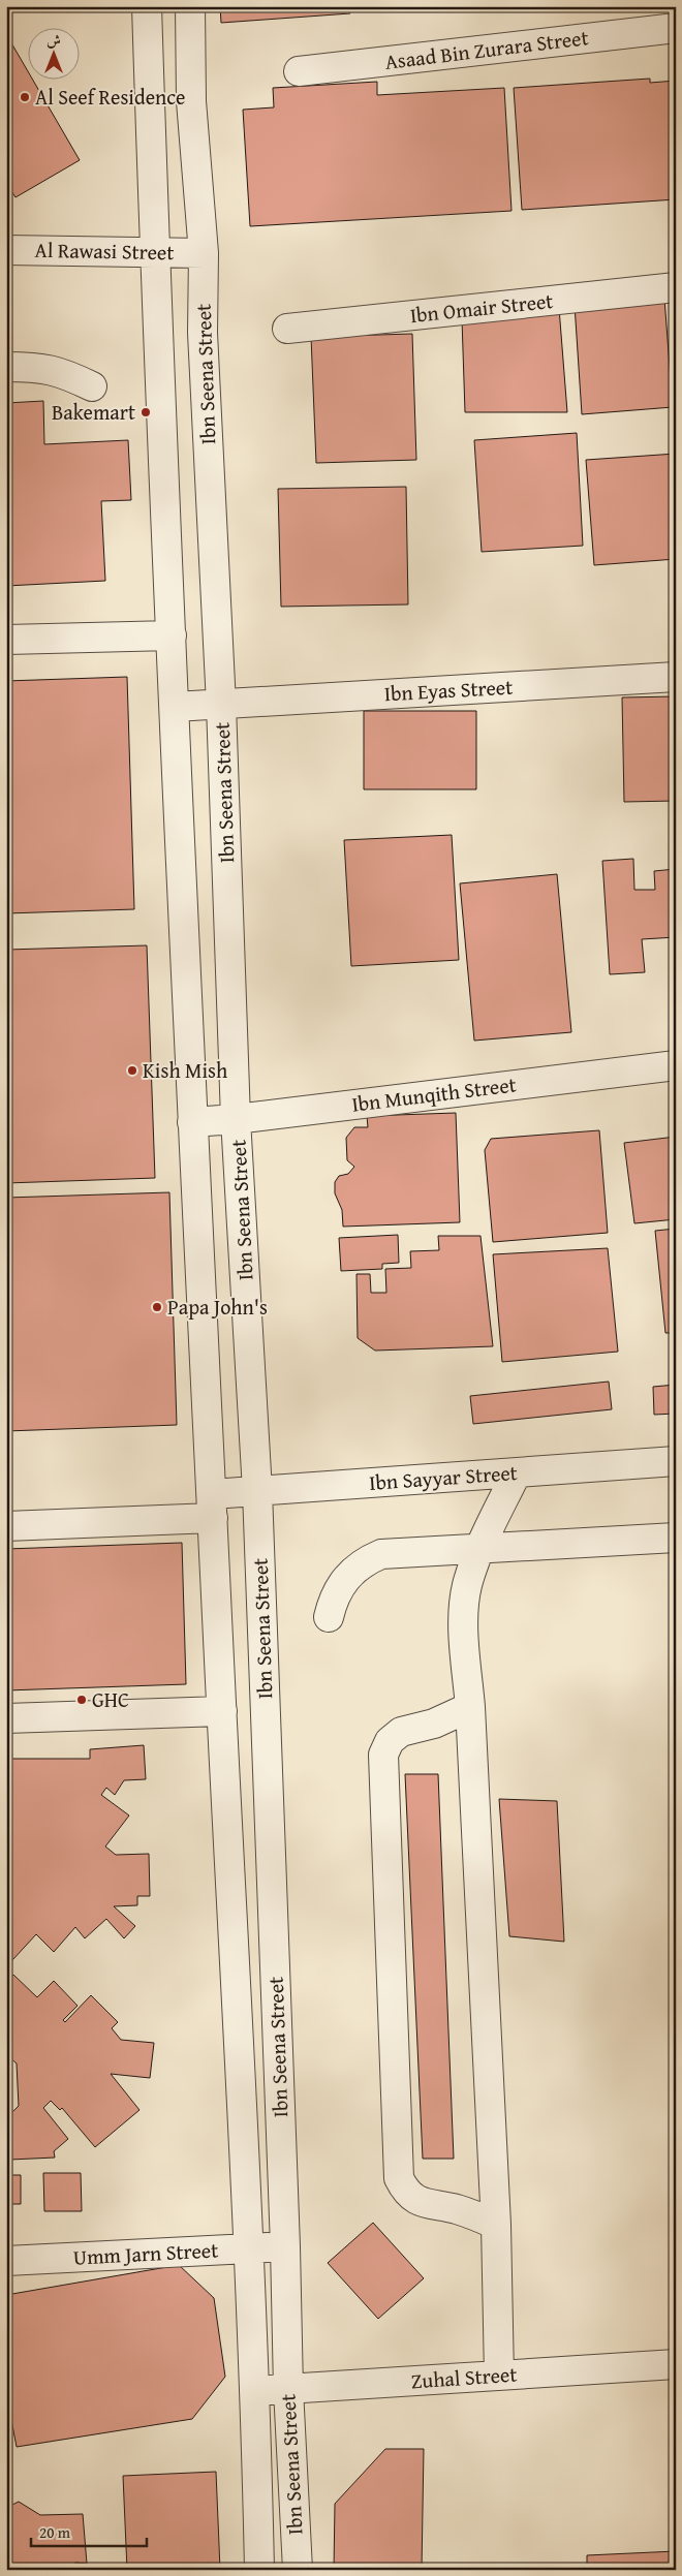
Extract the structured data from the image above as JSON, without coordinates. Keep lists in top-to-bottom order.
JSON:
{
  "streets": {
    "street": [
      "Asaad Bin Zurara Street",
      "Al Rawasi Street",
      "Ibn Omair Street",
      "Ibn Seena Street",
      "Ibn Eyas Street",
      "Ibn Munqith Street",
      "Ibn Sayyar Street",
      "Umm Jarn Street",
      "Zuhal Street"
    ]
  },
  "crossings": [
    ["Al Rawasi Street", "Ibn Seena Street"],
    ["Ibn Seena Street", "Ibn Eyas Street"],
    ["Ibn Seena Street", "Ibn Munqith Street"],
    ["Ibn Seena Street", "Ibn Sayyar Street"],
    ["Ibn Seena Street", "Umm Jarn Street"],
    ["Ibn Seena Street", "Zuhal Street"]
  ],
  "places": [
    "Al Seef Residence",
    "Bakemart",
    "Kish Mish",
    "Papa John's",
    "GHC"
  ],
  "scale_bar": "20 m",
  "north": "top"
}
